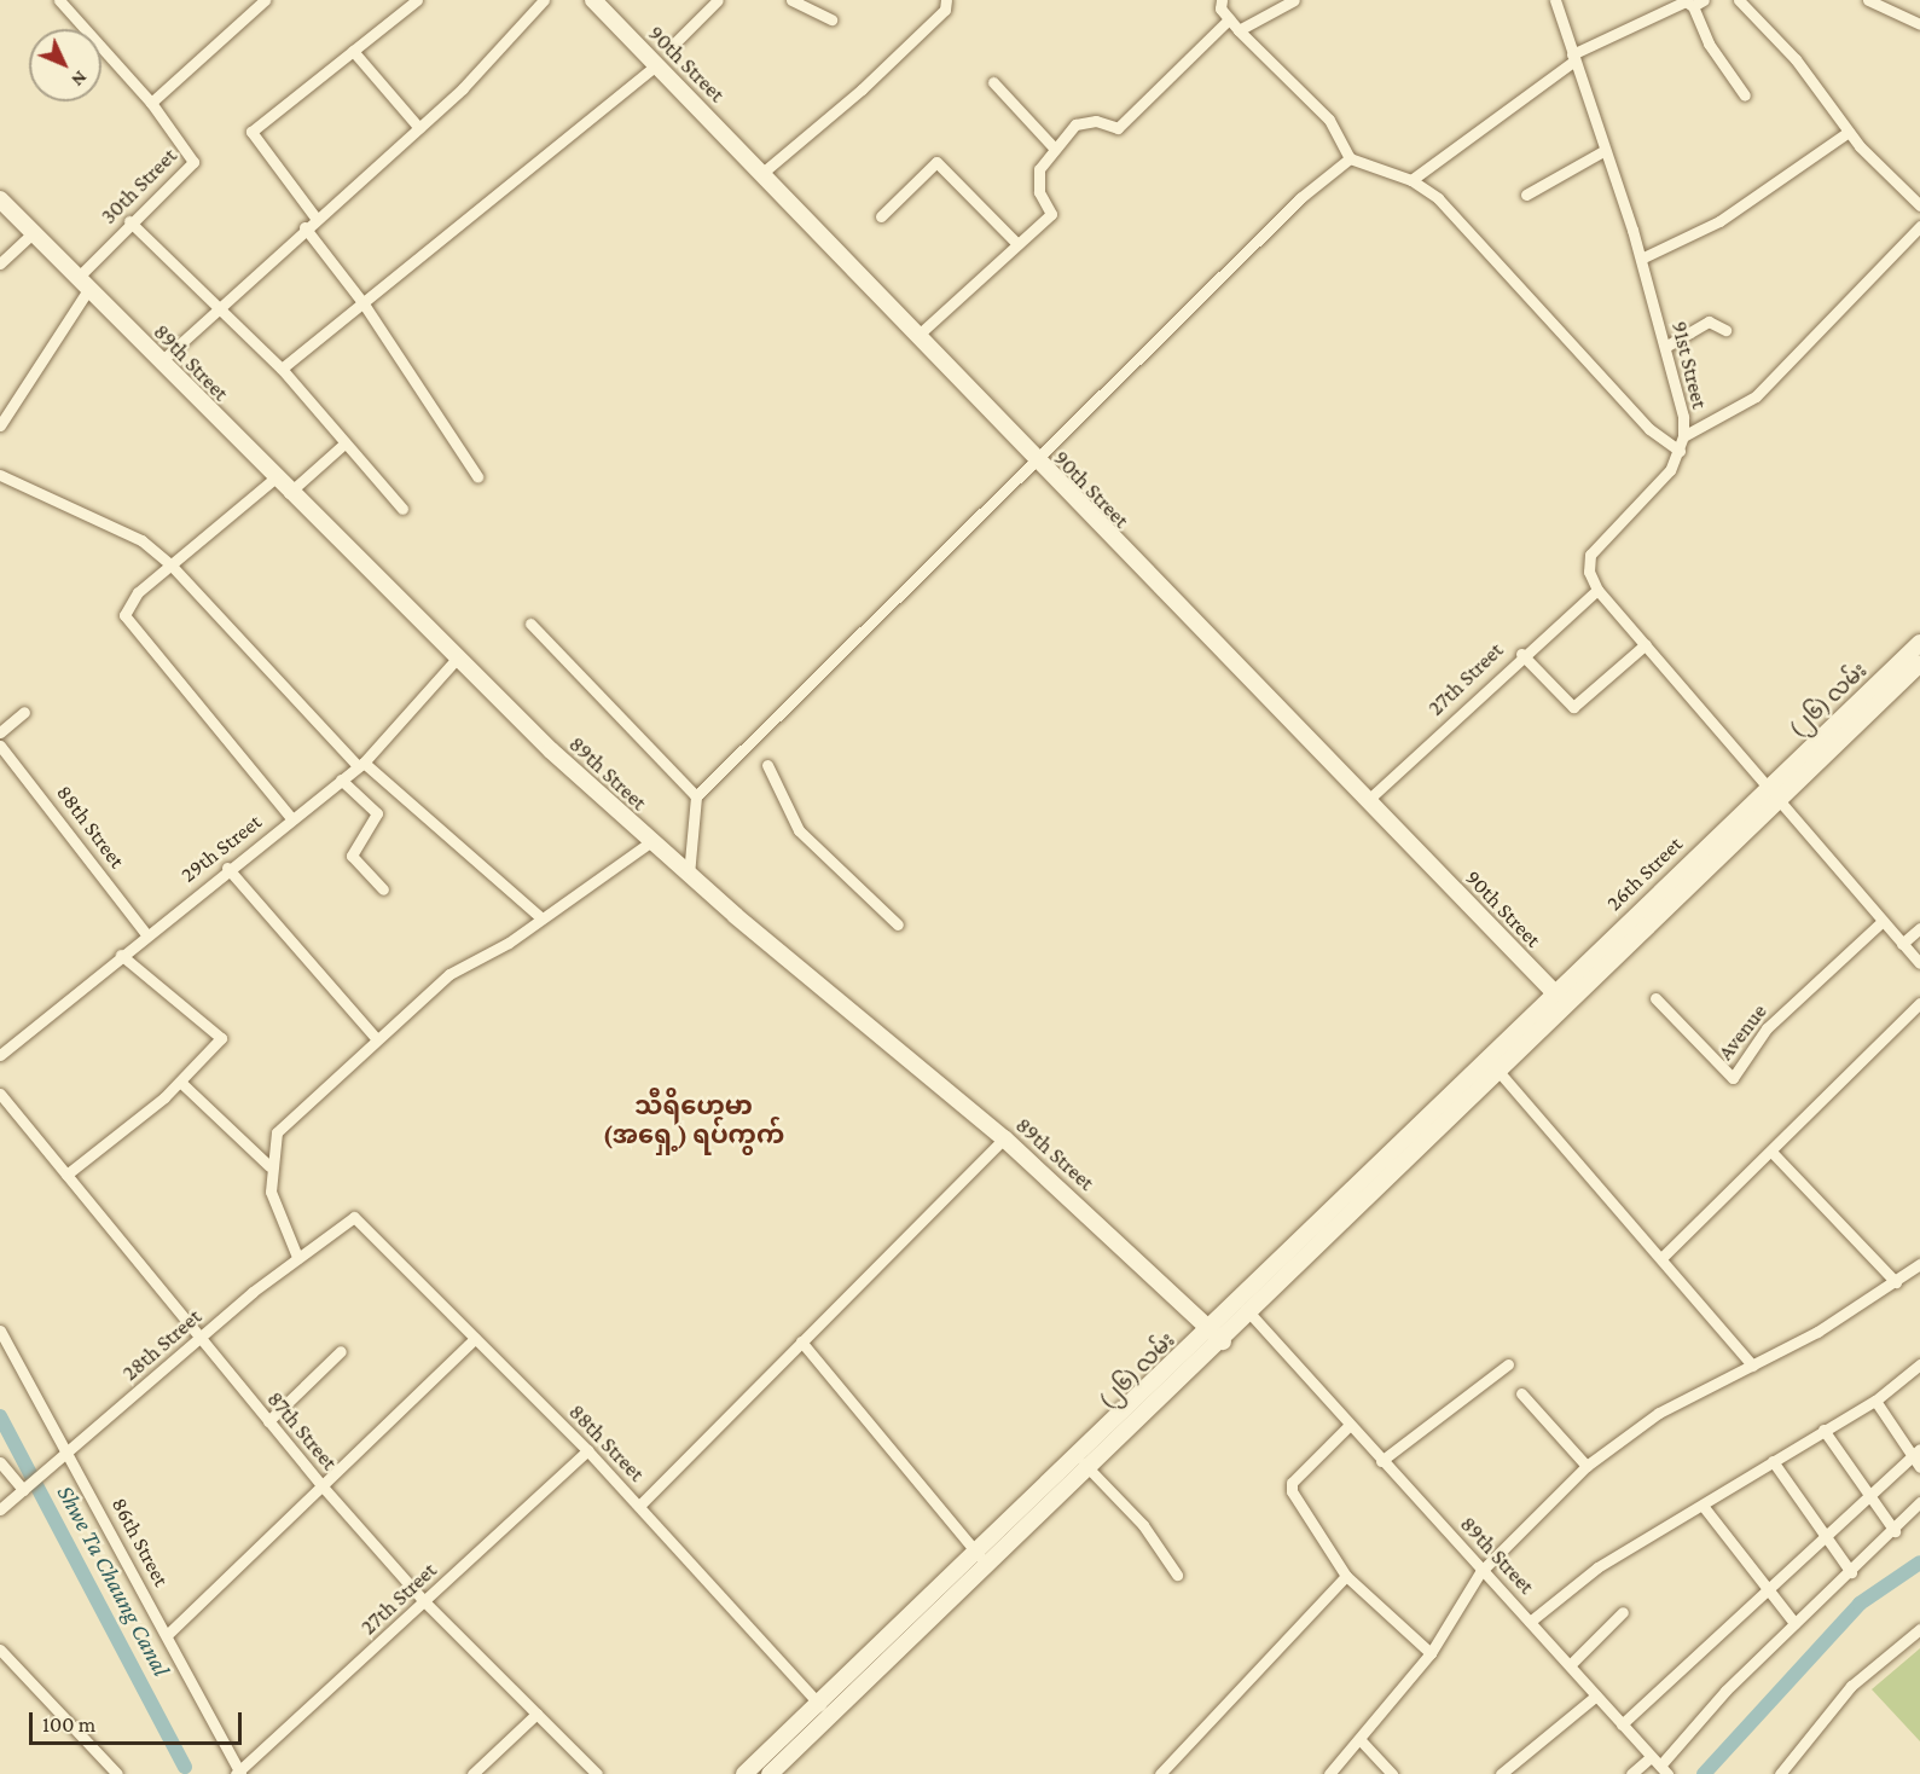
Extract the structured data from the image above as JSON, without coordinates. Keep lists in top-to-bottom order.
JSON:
{
  "streets": {
    "street": [
      "90th Street",
      "30th Street",
      "89th Street",
      "91st Street",
      "27th Street",
      "(၂၆) လမ်း",
      "88th Street",
      "29th Street",
      "26th Street",
      "Avenue",
      "28th Street",
      "87th Street",
      "86th Street"
    ]
  },
  "crossings": [
    ["90th Street", "27th Street"],
    ["90th Street", "(၂၆) လမ်း"],
    ["90th Street", "26th Street"],
    ["30th Street", "89th Street"],
    ["89th Street", "(၂၆) လမ်း"],
    ["89th Street", "29th Street"],
    ["91st Street", "27th Street"],
    ["27th Street", "88th Street"],
    ["27th Street", "87th Street"],
    ["27th Street", "86th Street"],
    ["(၂၆) လမ်း", "88th Street"],
    ["(၂၆) လမ်း", "26th Street"],
    ["88th Street", "29th Street"],
    ["88th Street", "28th Street"],
    ["28th Street", "87th Street"],
    ["28th Street", "86th Street"]
  ],
  "districts": ["သီရိဟေမာ (အရှေ့) ရပ်ကွက်"],
  "water": ["Shwe Ta Chaung Canal"],
  "scale_bar": "100 m",
  "north": "bottom right"
}
